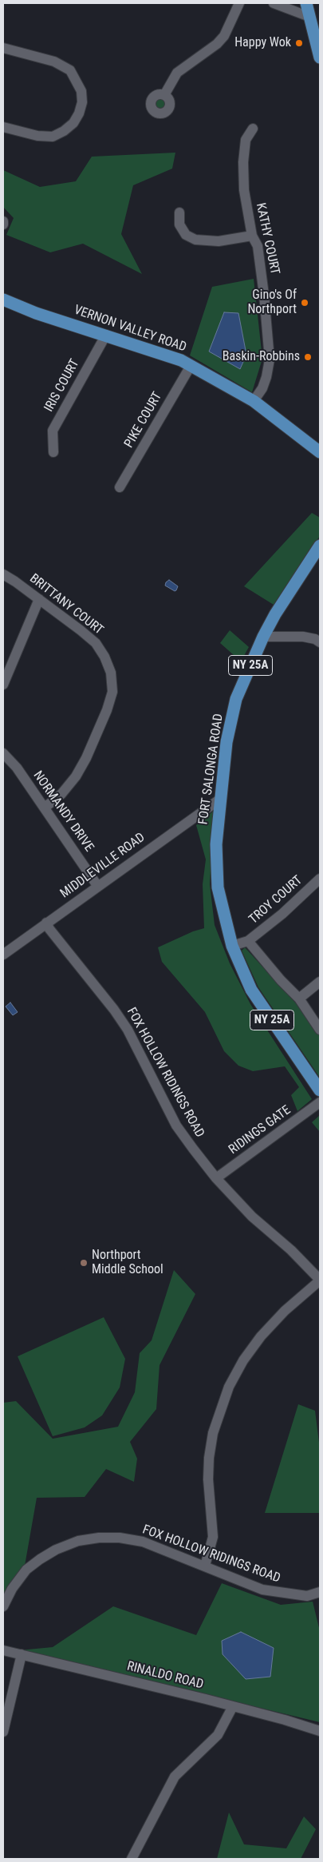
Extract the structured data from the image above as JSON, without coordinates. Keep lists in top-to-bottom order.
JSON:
{
  "streets": {
    "main road": ["VERNON VALLEY ROAD", "NY 25A", "FORT SALONGA ROAD"],
    "street": [
      "KATHY COURT",
      "IRIS COURT",
      "PIKE COURT",
      "BRITTANY COURT",
      "NORMANDY DRIVE",
      "MIDDLEVILLE ROAD",
      "TROY COURT",
      "FOX HOLLOW RIDINGS ROAD",
      "RIDINGS GATE",
      "RINALDO ROAD"
    ]
  },
  "crossings": [
    ["KATHY COURT", "VERNON VALLEY ROAD"],
    ["VERNON VALLEY ROAD", "IRIS COURT"],
    ["VERNON VALLEY ROAD", "PIKE COURT"],
    ["BRITTANY COURT", "NORMANDY DRIVE"],
    ["FORT SALONGA ROAD", "MIDDLEVILLE ROAD"],
    ["NORMANDY DRIVE", "MIDDLEVILLE ROAD"],
    ["MIDDLEVILLE ROAD", "FOX HOLLOW RIDINGS ROAD"],
    ["FOX HOLLOW RIDINGS ROAD", "RIDINGS GATE"]
  ],
  "places": [
    "Happy Wok",
    "Gino's Of Northport",
    "Baskin-Robbins",
    "Northport Middle School"
  ]
}
